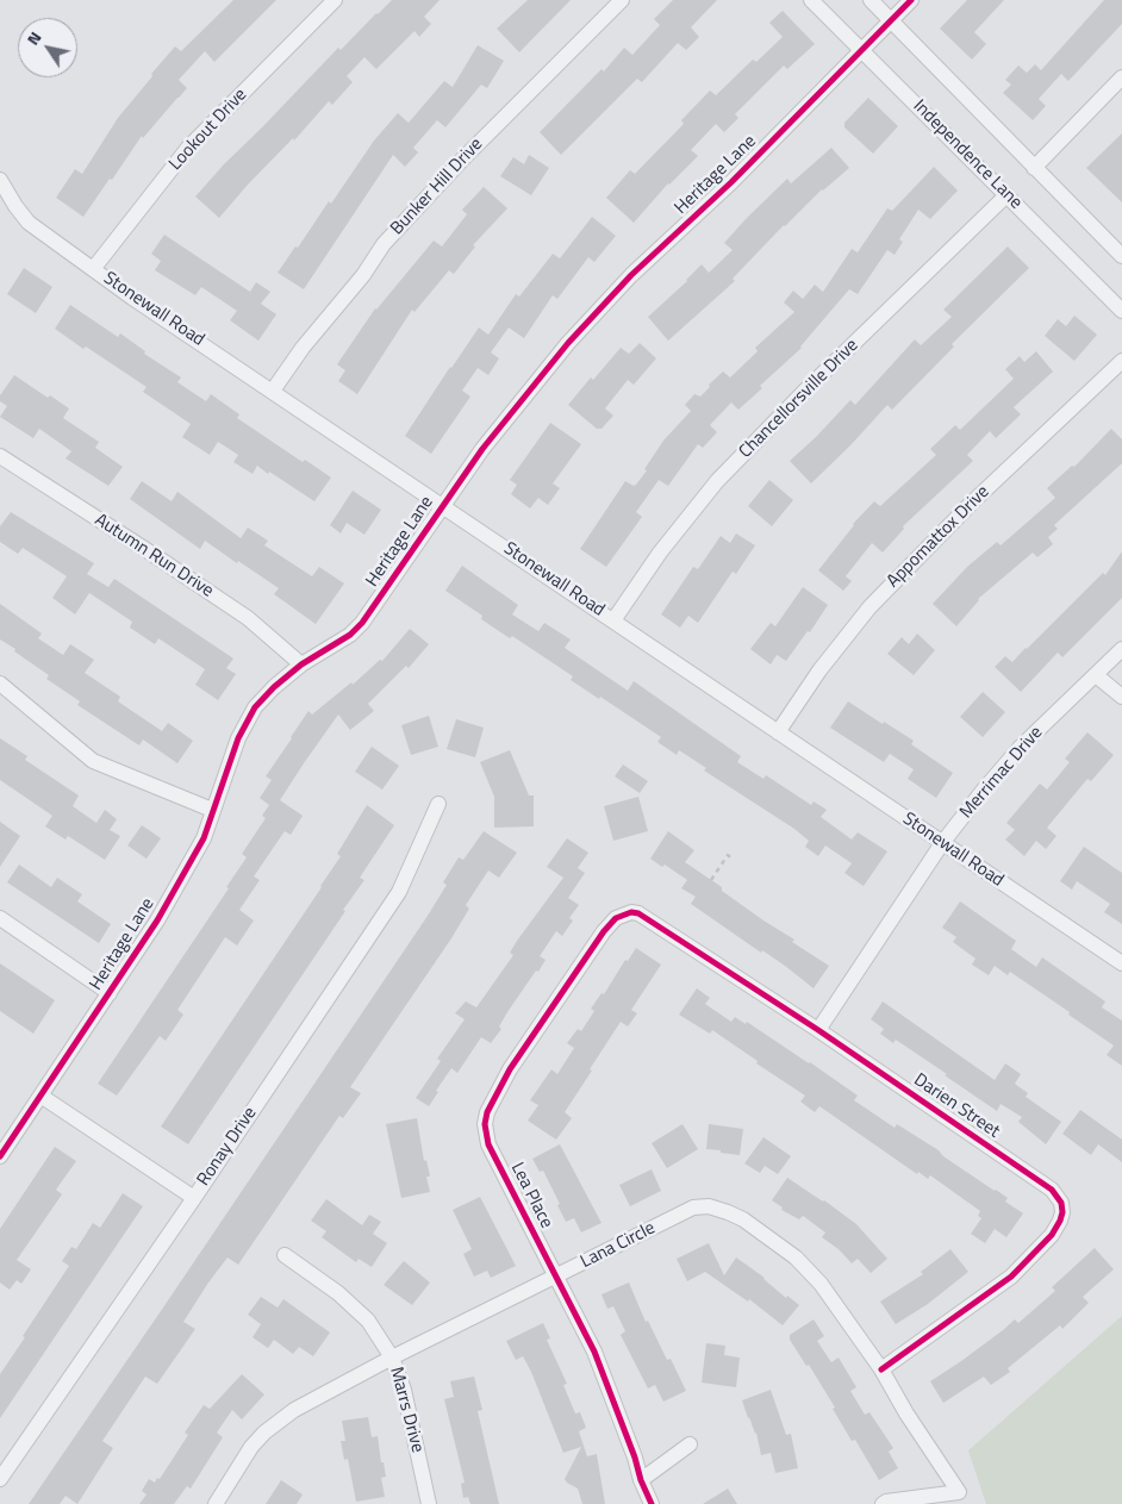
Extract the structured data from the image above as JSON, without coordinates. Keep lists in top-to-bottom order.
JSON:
{
  "streets": {
    "street": [
      "Lookout Drive",
      "Independence Lane",
      "Heritage Lane",
      "Bunker Hill Drive",
      "Stonewall Road",
      "Chancellorsville Drive",
      "Appomattox Drive",
      "Autumn Run Drive",
      "Merrimac Drive",
      "Darien Street",
      "Ronay Drive",
      "Lea Place",
      "Lana Circle",
      "Marrs Drive"
    ]
  },
  "crossings": [
    ["Lookout Drive", "Stonewall Road"],
    ["Independence Lane", "Heritage Lane"],
    ["Independence Lane", "Chancellorsville Drive"],
    ["Heritage Lane", "Stonewall Road"],
    ["Heritage Lane", "Autumn Run Drive"],
    ["Bunker Hill Drive", "Stonewall Road"],
    ["Stonewall Road", "Chancellorsville Drive"],
    ["Stonewall Road", "Appomattox Drive"],
    ["Stonewall Road", "Merrimac Drive"],
    ["Merrimac Drive", "Darien Street"],
    ["Darien Street", "Lea Place"],
    ["Darien Street", "Lana Circle"],
    ["Lea Place", "Lana Circle"],
    ["Lana Circle", "Marrs Drive"]
  ],
  "north": "top left"
}
